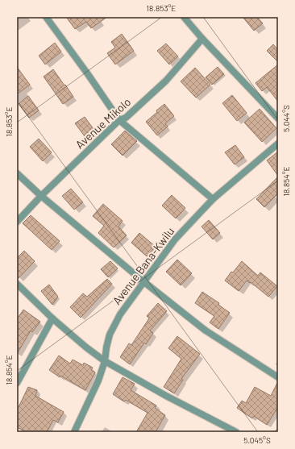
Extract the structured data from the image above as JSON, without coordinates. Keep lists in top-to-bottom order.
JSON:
{
  "streets": {
    "street": ["Avenue Mikolo", "Avenue Bana-Kwilu"]
  },
  "coordinates": [
    "18.853°E",
    "5.044°S",
    "18.854°E",
    "5.045°S"
  ]
}
